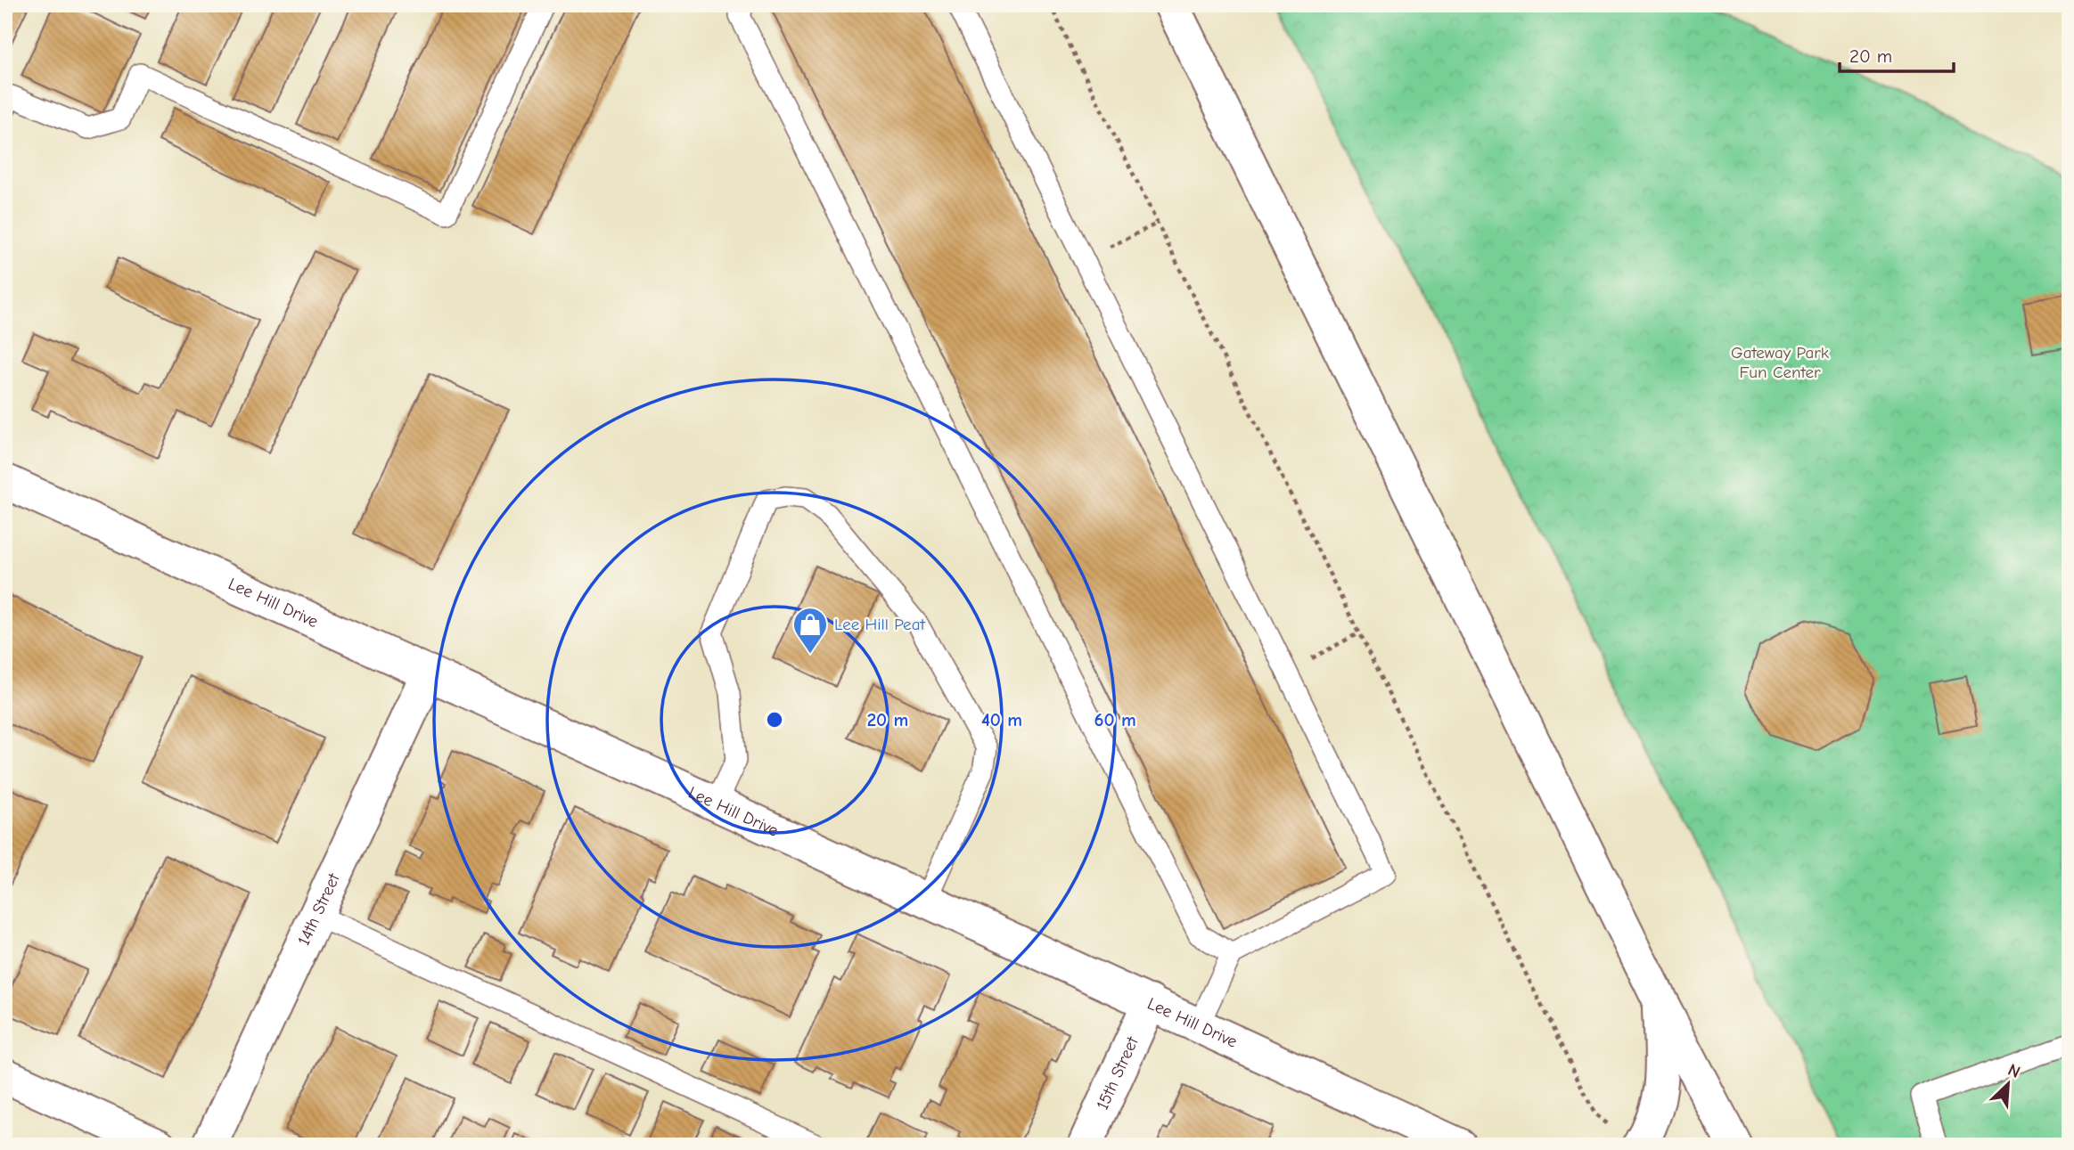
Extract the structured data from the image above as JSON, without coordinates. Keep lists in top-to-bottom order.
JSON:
{
  "streets": {
    "main road": ["Lee Hill Drive", "14th Street", "15th Street"]
  },
  "crossings": [
    ["Lee Hill Drive", "14th Street"],
    ["Lee Hill Drive", "15th Street"]
  ],
  "parks": ["Gateway Park Fun Center"],
  "places": {
    "shop": ["Lee Hill Peat"]
  },
  "scale_bar": "20 m",
  "north": "top right",
  "rings": ["20 m", "40 m", "60 m"]
}
